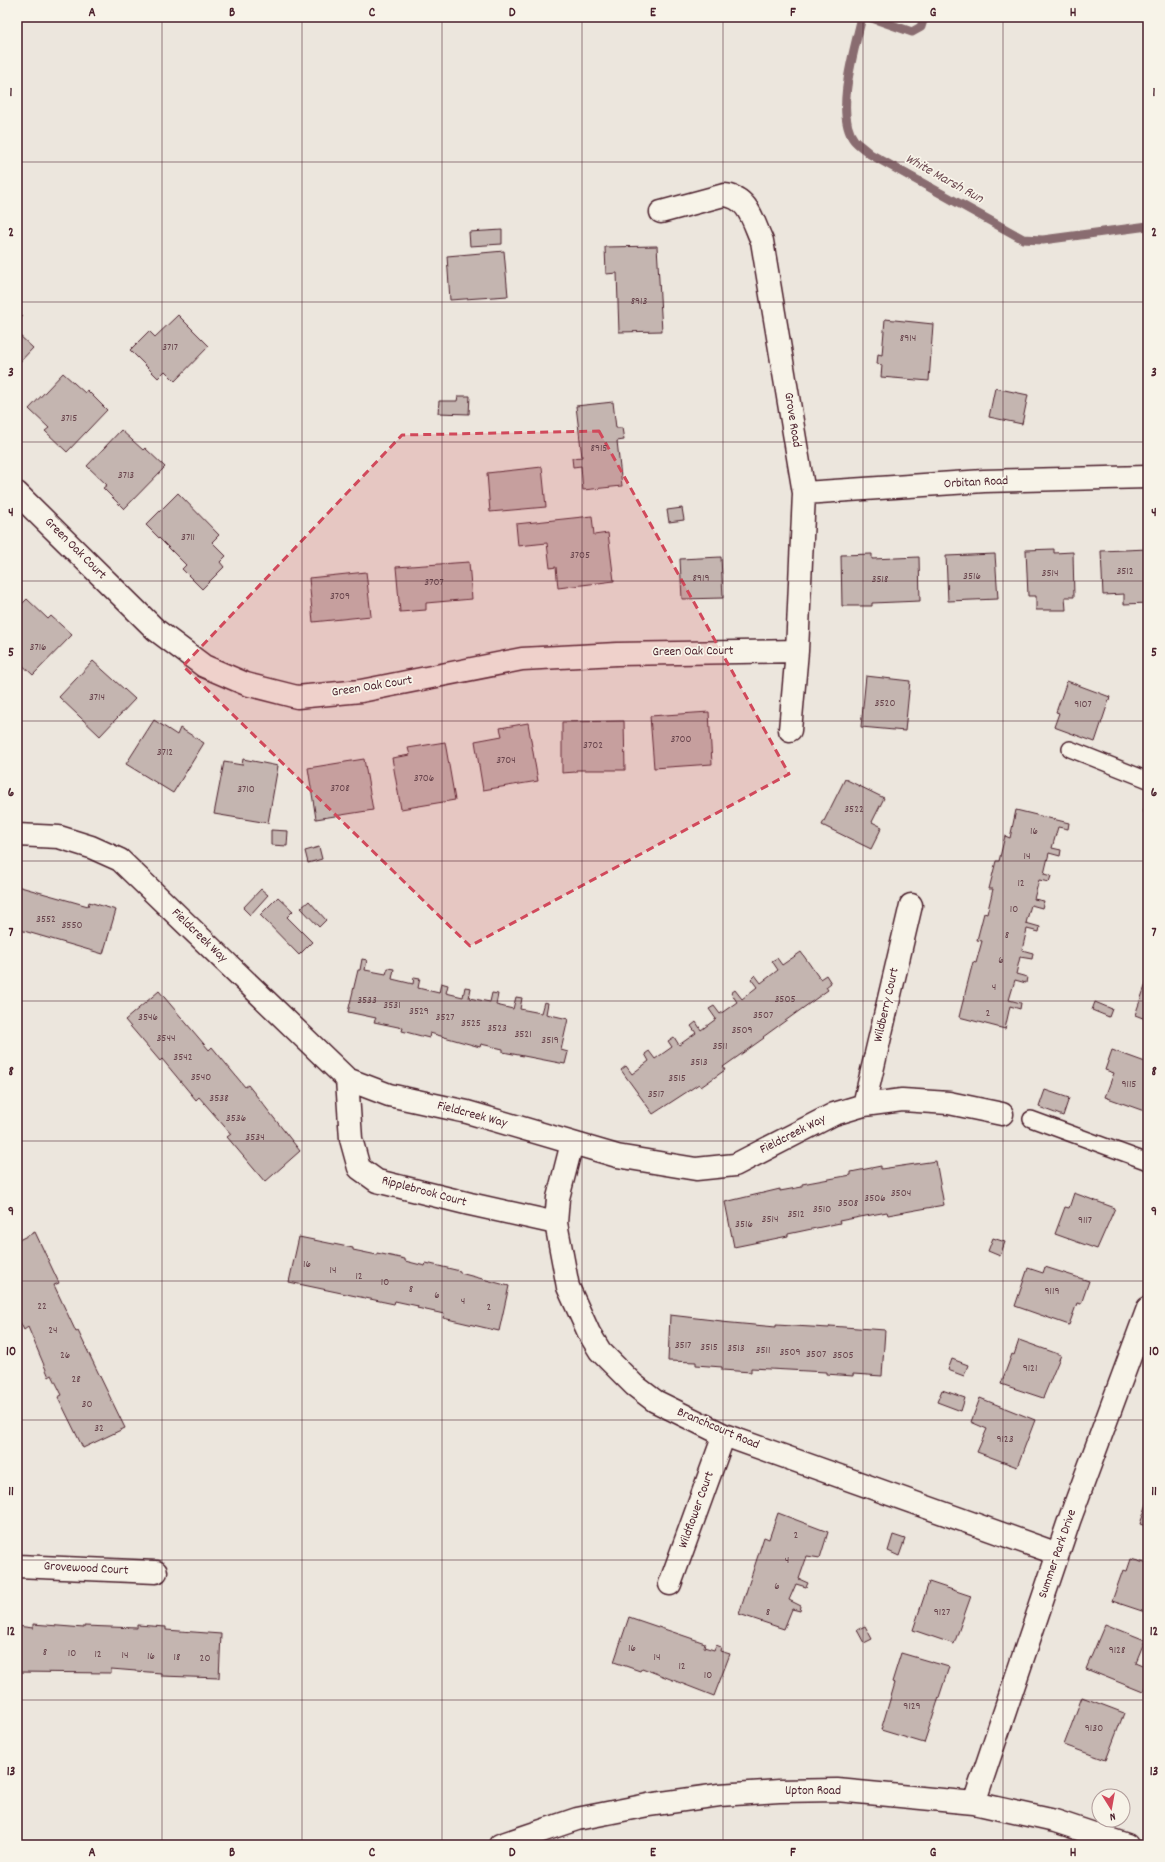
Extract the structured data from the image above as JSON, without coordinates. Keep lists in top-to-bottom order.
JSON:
{
  "streets": {
    "street": [
      "Grove Road",
      "Orbitan Road",
      "Green Oak Court",
      "Fieldcreek Way",
      "Wildberry Court",
      "Ripplebrook Court",
      "Branchcourt Road",
      "Wildflower Court",
      "Summer Park Drive",
      "Grovewood Court",
      "Upton Road"
    ]
  },
  "crossings": [
    ["Grove Road", "Orbitan Road"],
    ["Grove Road", "Green Oak Court"],
    ["Fieldcreek Way", "Wildberry Court"],
    ["Fieldcreek Way", "Ripplebrook Court"],
    ["Fieldcreek Way", "Branchcourt Road"],
    ["Ripplebrook Court", "Branchcourt Road"],
    ["Branchcourt Road", "Wildflower Court"],
    ["Branchcourt Road", "Summer Park Drive"],
    ["Summer Park Drive", "Upton Road"]
  ],
  "water": ["White Marsh Run"],
  "house_numbers": [
    "8913",
    "8914",
    "3717",
    "3715",
    "8915",
    "3713",
    "3711",
    "3705",
    "3512",
    "3514",
    "3516",
    "8919",
    "3518",
    "3707",
    "3709",
    "3716",
    "3714",
    "3520",
    "9107",
    "3700",
    "3702",
    "3712",
    "3704",
    "3706",
    "3708",
    "3710",
    "3522",
    "16",
    "14",
    "12",
    "10",
    "3552",
    "3550",
    "8",
    "6",
    "4",
    "3505",
    "3533",
    "3531",
    "3529",
    "2",
    "3507",
    "3546",
    "3527",
    "3525",
    "3523",
    "3509",
    "3521",
    "3544",
    "3519",
    "3511",
    "3542",
    "3513",
    "3540",
    "3515",
    "9115",
    "3517",
    "3538",
    "3536",
    "3534",
    "3504",
    "3506",
    "3508",
    "3510",
    "3512",
    "3514",
    "9117",
    "3516",
    "16",
    "14",
    "12",
    "10",
    "8",
    "9119",
    "6",
    "4",
    "22",
    "2",
    "24",
    "3517",
    "3515",
    "3513",
    "3511",
    "3509",
    "3507",
    "26",
    "3505",
    "9121",
    "28",
    "30",
    "32",
    "9123",
    "2",
    "4",
    "6",
    "8",
    "9127",
    "16",
    "9128",
    "8",
    "10",
    "12",
    "14",
    "16",
    "18",
    "14",
    "20",
    "12",
    "10",
    "9129",
    "9130"
  ],
  "north": "bottom",
  "grid": {
    "columns": [
      "A",
      "B",
      "C",
      "D",
      "E",
      "F",
      "G",
      "H"
    ],
    "rows": [
      "1",
      "2",
      "3",
      "4",
      "5",
      "6",
      "7",
      "8",
      "9",
      "10",
      "11",
      "12",
      "13"
    ]
  }
}
